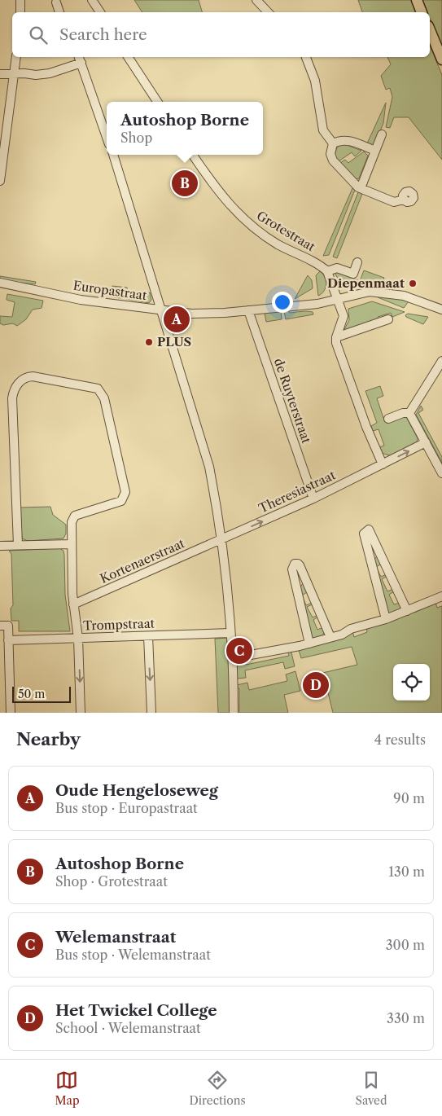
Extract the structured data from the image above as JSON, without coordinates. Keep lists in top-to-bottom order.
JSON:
{
  "streets": {
    "street": [
      "Grotestraat",
      "Europastraat",
      "de Ruyterstraat",
      "Theresiastraat",
      "Kortenaerstraat",
      "Trompstraat"
    ]
  },
  "crossings": [
    ["Europastraat", "de Ruyterstraat"],
    ["de Ruyterstraat", "Theresiastraat"],
    ["Theresiastraat", "Kortenaerstraat"]
  ],
  "one_way": ["Theresiastraat"],
  "places": ["Diepenmaat", "PLUS"],
  "scale_bar": "50 m",
  "page": {
    "search": "Search here",
    "popup": ["Autoshop Borne", "Shop"],
    "pins": [
      "B",
      "A",
      "C",
      "D"
    ],
    "scale": "50 m",
    "heading": ["Nearby", "4 results"],
    "list": [
      {
        "mark": "A",
        "name": "Oude Hengeloseweg",
        "note": "Bus stop · Europastraat",
        "value": "90 m"
      },
      {
        "mark": "B",
        "name": "Autoshop Borne",
        "note": "Shop · Grotestraat",
        "value": "130 m"
      },
      {
        "mark": "C",
        "name": "Welemanstraat",
        "note": "Bus stop · Welemanstraat",
        "value": "300 m"
      },
      {
        "mark": "D",
        "name": "Het Twickel College",
        "note": "School · Welemanstraat",
        "value": "330 m"
      }
    ],
    "nav": ["Map", "Directions", "Saved"]
  }
}
